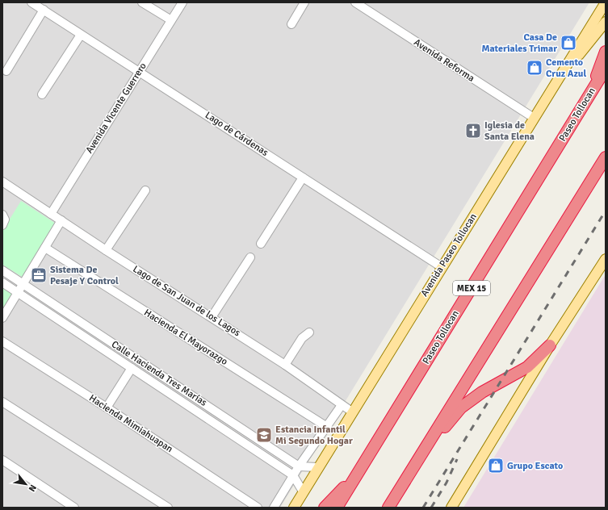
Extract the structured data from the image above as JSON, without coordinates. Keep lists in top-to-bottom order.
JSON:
{
  "streets": {
    "highway": ["Paseo Tollocan", "MEX 15"],
    "main road": ["Avenida Paseo Tollocan"],
    "street": [
      "Avenida Reforma",
      "Avenida Vicente Guerrero",
      "Lago de Cárdenas",
      "Lago de San Juan de los Lagos",
      "Hacienda El Mayorazgo",
      "Calle Hacienda Tres Marías",
      "Hacienda Mimiahuapan"
    ]
  },
  "crossings": [
    ["Avenida Reforma", "Avenida Paseo Tollocan"],
    ["Avenida Vicente Guerrero", "Lago de Cárdenas"],
    ["Avenida Vicente Guerrero", "Lago de San Juan de los Lagos"],
    ["Lago de Cárdenas", "Avenida Paseo Tollocan"],
    ["Avenida Paseo Tollocan", "Lago de San Juan de los Lagos"],
    ["Avenida Paseo Tollocan", "Calle Hacienda Tres Marías"]
  ],
  "places": {
    "shop": ["Casa De Materiales Trimar", "Cemento Cruz Azul", "Grupo Escato"],
    "church": ["Iglesia de Santa Elena"],
    "office": ["Sistema De Pesaje Y Control"],
    "school or university": ["Estancia Infantil Mi Segundo Hogar"]
  },
  "north": "bottom right"
}
